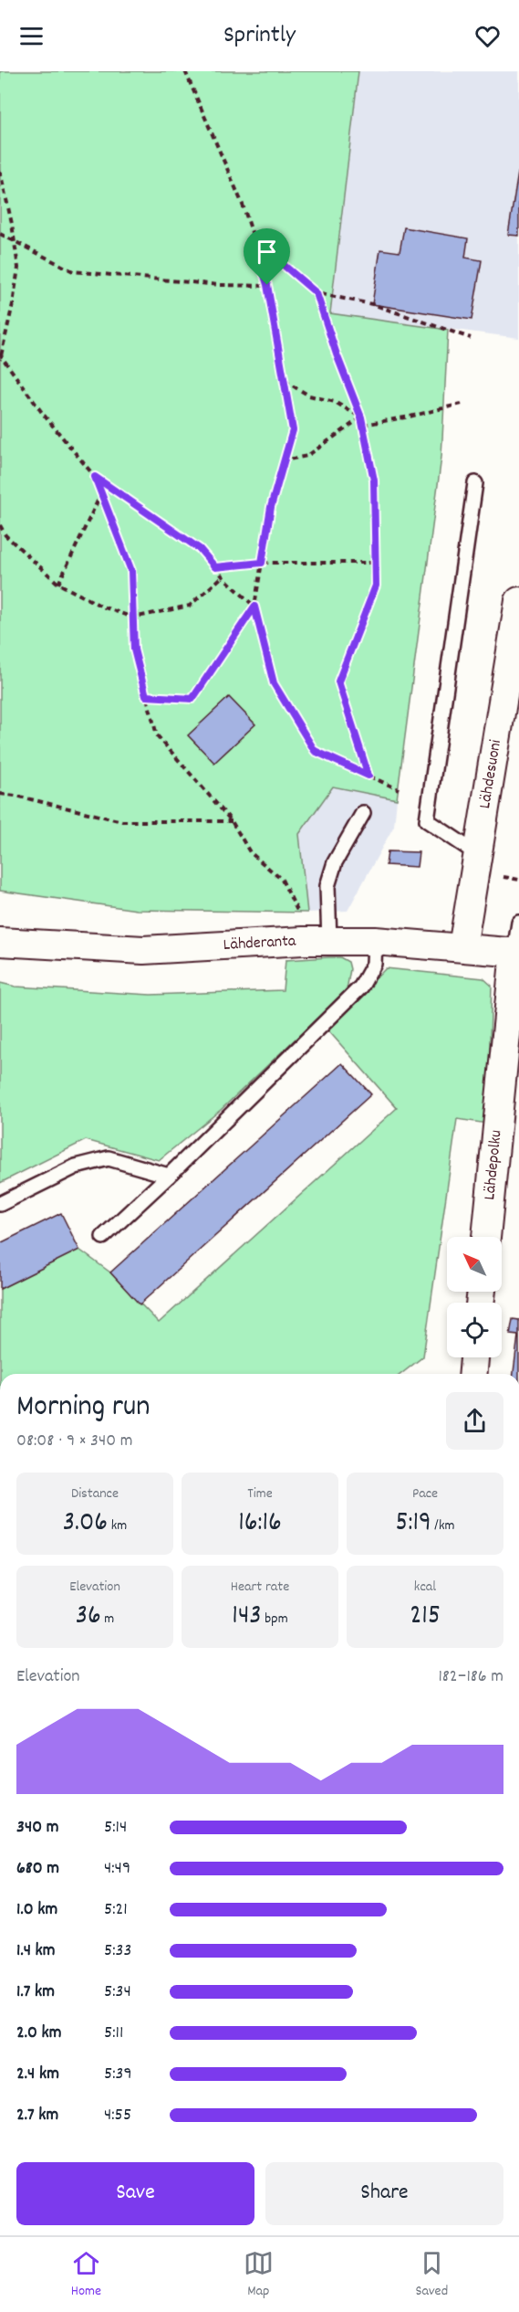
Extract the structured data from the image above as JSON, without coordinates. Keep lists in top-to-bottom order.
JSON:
{
  "streets": {
    "street": ["Lähdesuoni", "Lähderanta", "Lähdepolku"]
  },
  "crossings": [
    ["Lähdesuoni", "Lähderanta"],
    ["Lähderanta", "Lähdepolku"]
  ],
  "north": "top left",
  "page": {
    "header": "Sprintly",
    "heading": ["Morning run", "08:08 · 9 × 340 m"],
    "stats": [
      ["Distance", "3.06 km"],
      ["Time", "16:16"],
      ["Pace", "5:19 /km"],
      ["Elevation", "36 m"],
      ["Heart rate", "143 bpm"],
      ["kcal", "215"]
    ],
    "chart": ["Elevation", "182–186 m"],
    "list": [
      {
        "name": "340 m",
        "note": "5:14"
      },
      {
        "name": "680 m",
        "note": "4:49"
      },
      {
        "name": "1.0 km",
        "note": "5:21"
      },
      {
        "name": "1.4 km",
        "note": "5:33"
      },
      {
        "name": "1.7 km",
        "note": "5:34"
      },
      {
        "name": "2.0 km",
        "note": "5:11"
      },
      {
        "name": "2.4 km",
        "note": "5:39"
      },
      {
        "name": "2.7 km",
        "note": "4:55"
      }
    ],
    "buttons": ["Save", "Share"],
    "tabs": ["Home", "Map", "Saved"]
  }
}
